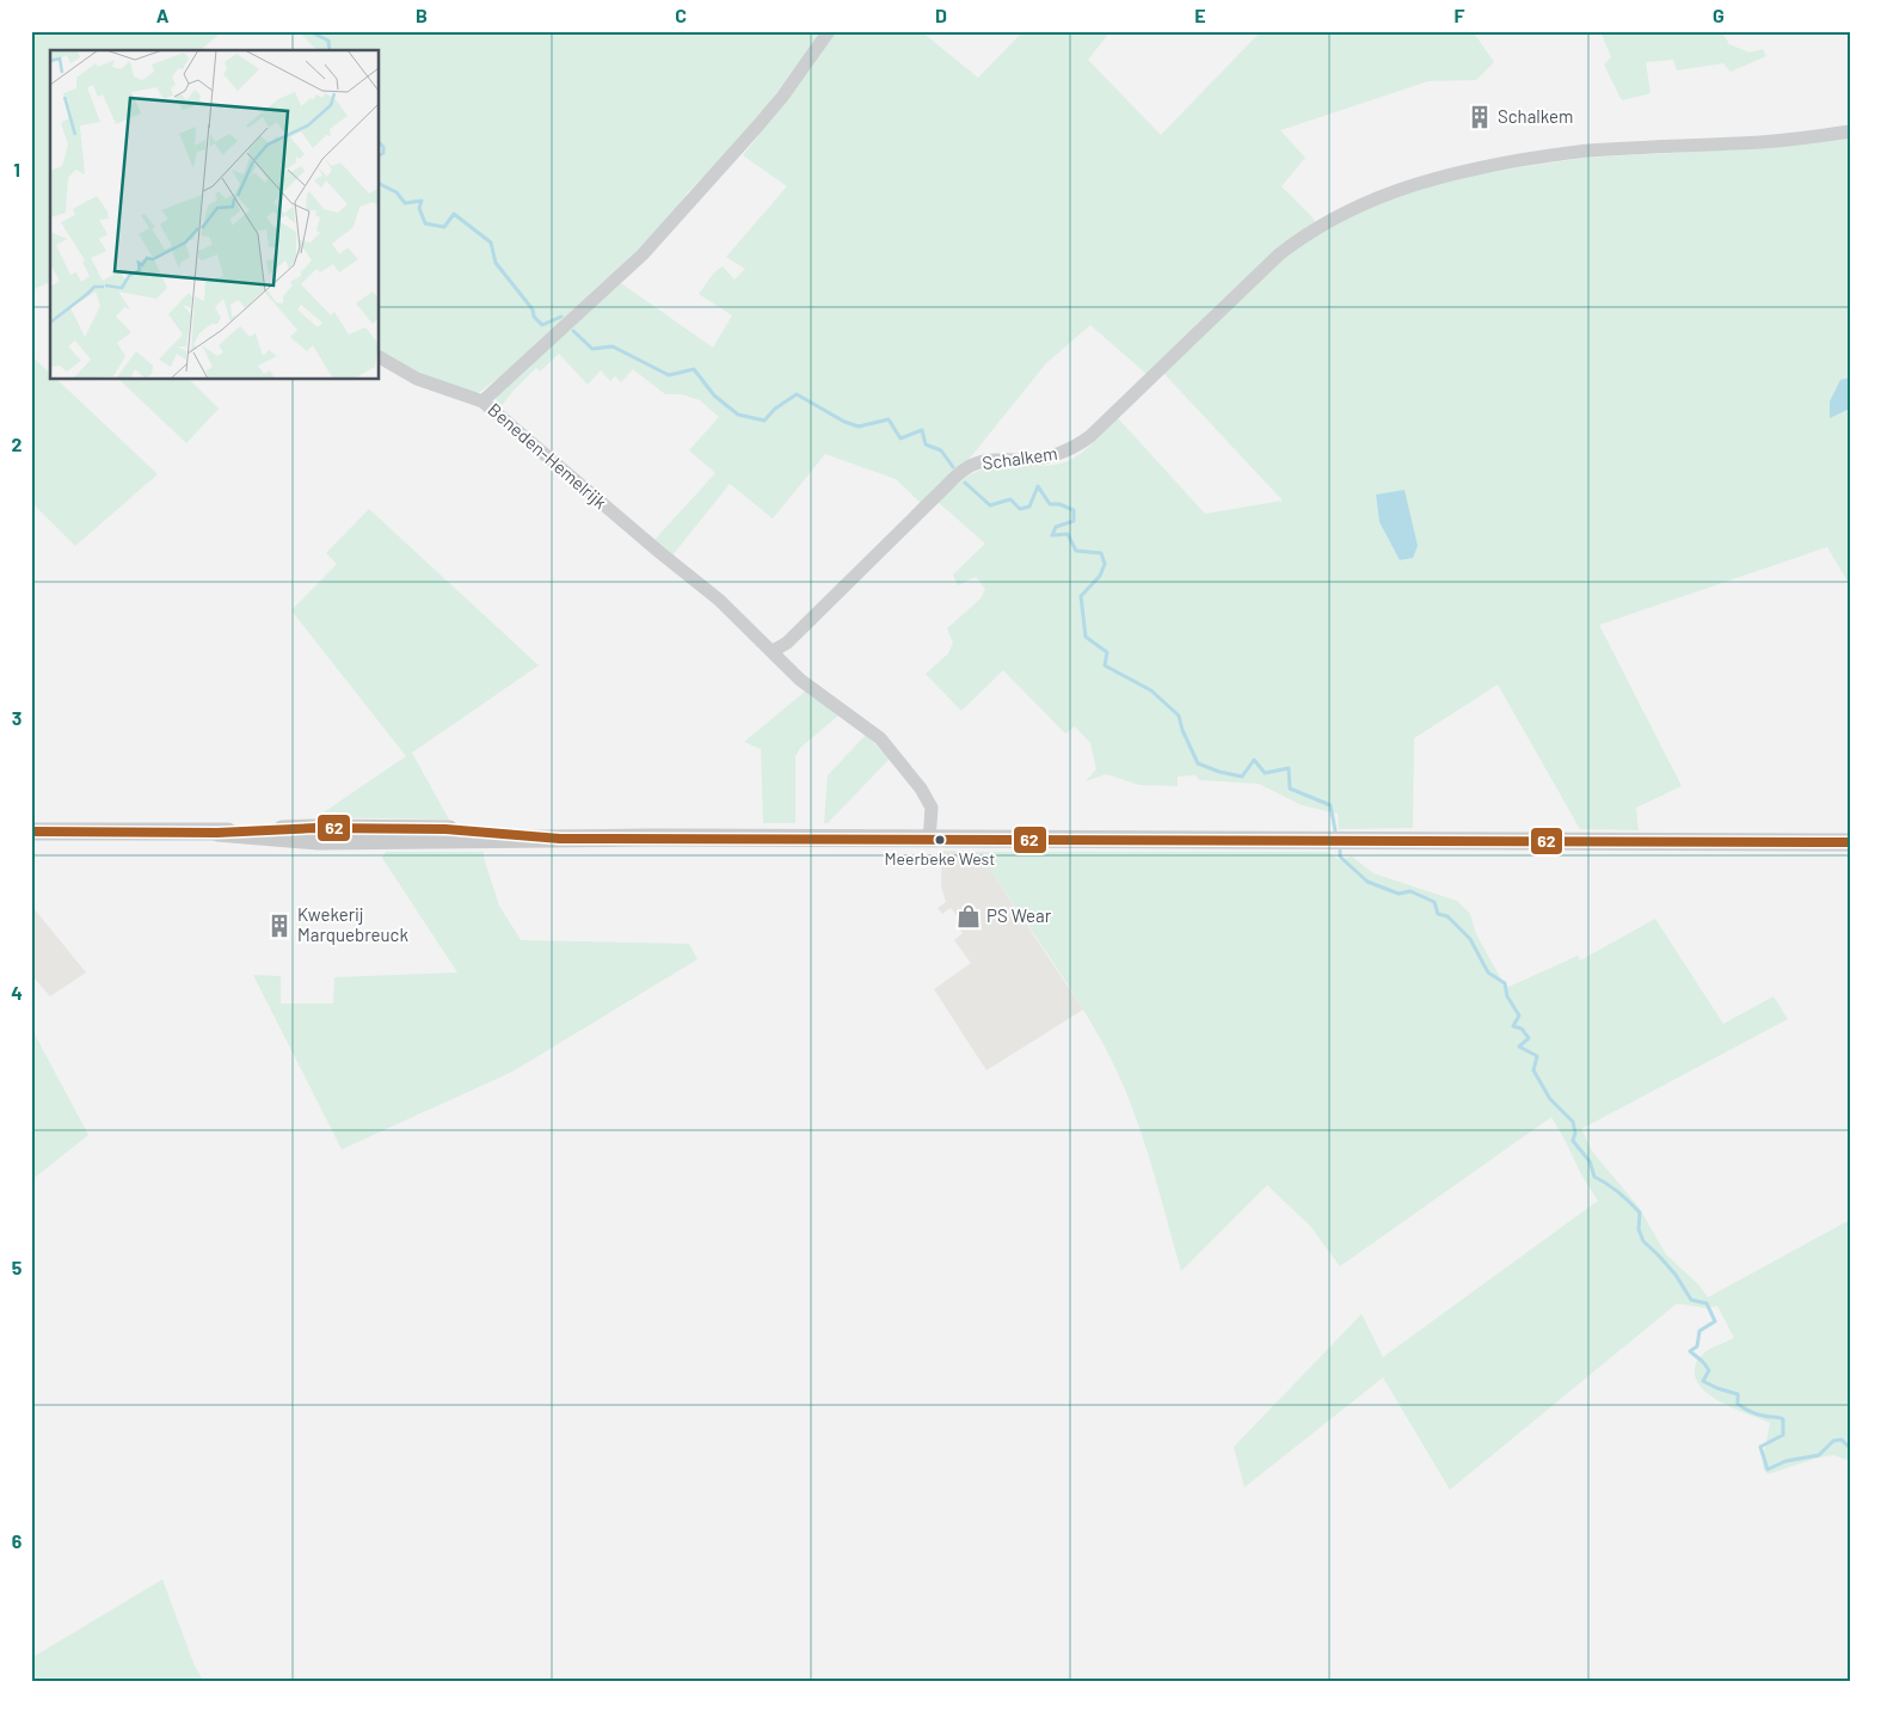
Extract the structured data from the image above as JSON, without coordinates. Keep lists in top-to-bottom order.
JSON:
{
  "streets": {
    "street": ["Beneden-Hemelrijk", "Schalkem"]
  },
  "crossings": [
    ["Beneden-Hemelrijk", "Schalkem"]
  ],
  "places": {
    "building": ["Schalkem", "Kwekerij Marquebreuck"],
    "other": ["Meerbeke West"],
    "shop": ["PS Wear"]
  },
  "lines": ["transit line 62"],
  "grid": {
    "columns": [
      "A",
      "B",
      "C",
      "D",
      "E",
      "F",
      "G"
    ],
    "rows": [
      "1",
      "2",
      "3",
      "4",
      "5",
      "6"
    ]
  }
}
